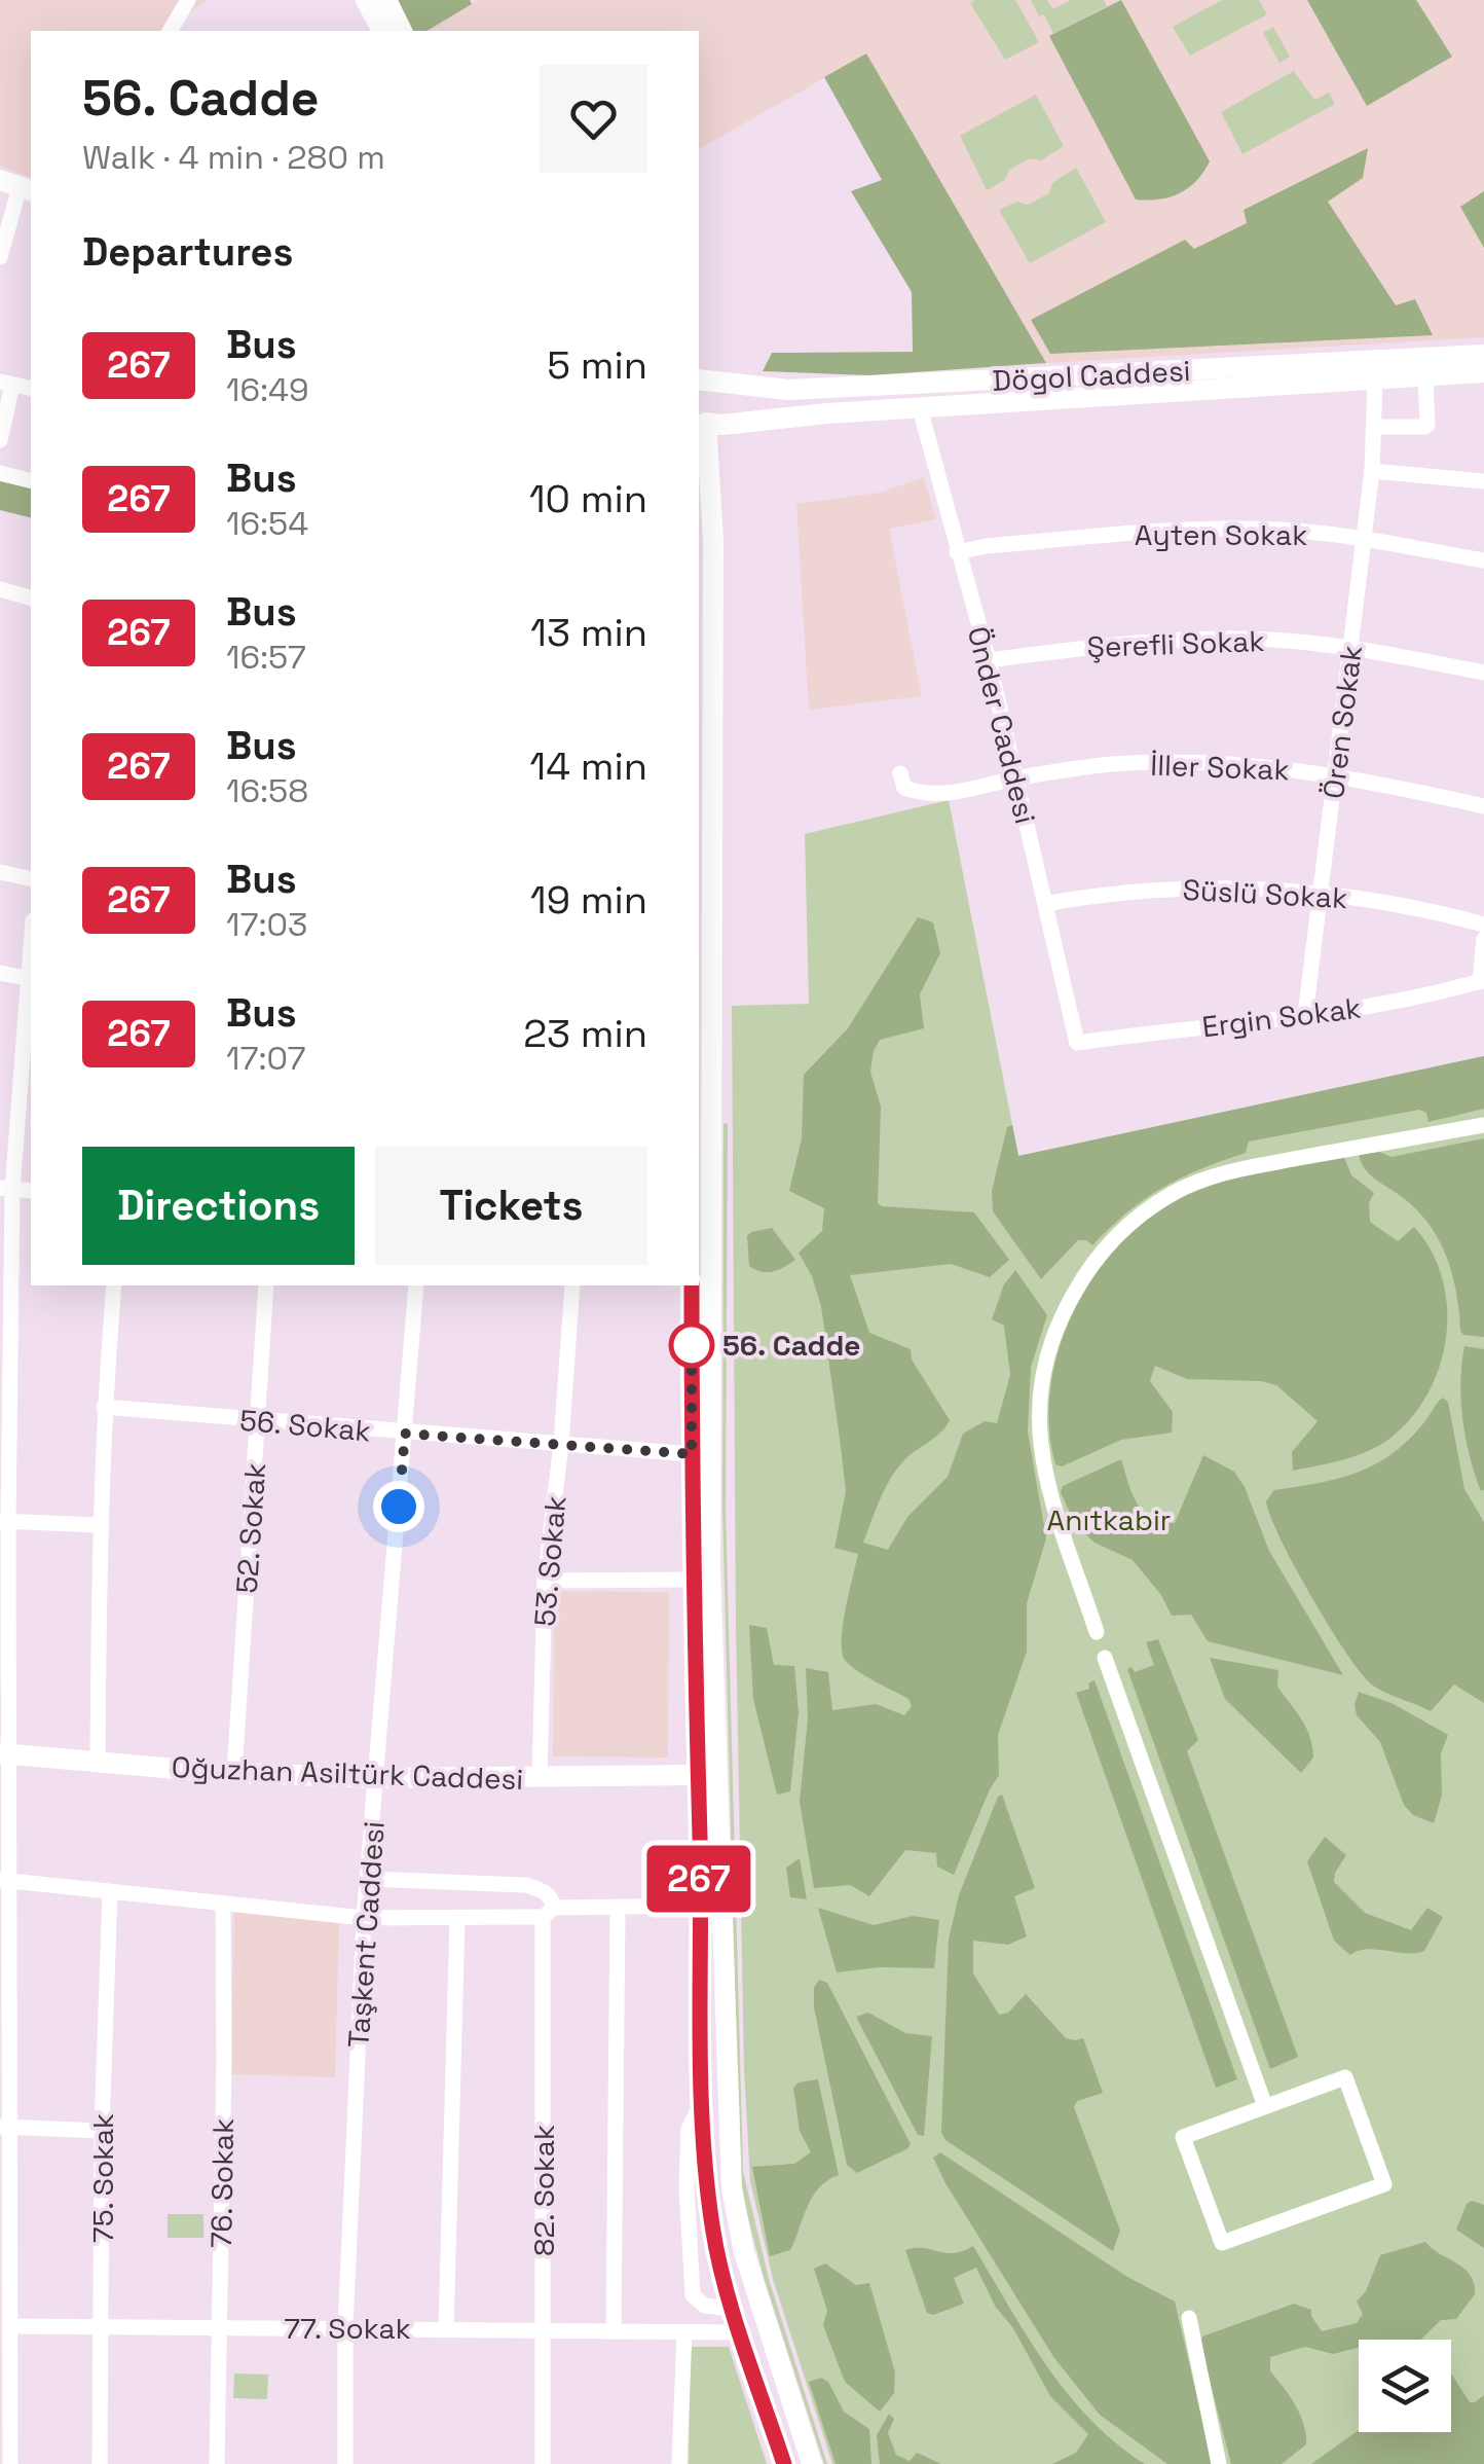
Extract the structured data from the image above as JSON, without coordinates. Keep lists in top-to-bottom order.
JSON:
{
  "streets": {
    "main road": ["Dögol Caddesi", "Oğuzhan Asiltürk Caddesi"],
    "street": [
      "Ayten Sokak",
      "Şerefli Sokak",
      "Ören Sokak",
      "Önder Caddesi",
      "İller Sokak",
      "Süslü Sokak",
      "Ergin Sokak",
      "56. Sokak",
      "52. Sokak",
      "53. Sokak",
      "Taşkent Caddesi",
      "75. Sokak",
      "76. Sokak",
      "82. Sokak",
      "77. Sokak"
    ]
  },
  "crossings": [
    ["Dögol Caddesi", "Ören Sokak"],
    ["Dögol Caddesi", "Önder Caddesi"],
    ["Ayten Sokak", "Ören Sokak"],
    ["Ayten Sokak", "Önder Caddesi"],
    ["Şerefli Sokak", "Ören Sokak"],
    ["Şerefli Sokak", "Önder Caddesi"],
    ["Ören Sokak", "İller Sokak"],
    ["Ören Sokak", "Süslü Sokak"],
    ["Ören Sokak", "Ergin Sokak"],
    ["Önder Caddesi", "İller Sokak"],
    ["Önder Caddesi", "Süslü Sokak"],
    ["Önder Caddesi", "Ergin Sokak"],
    ["56. Sokak", "52. Sokak"],
    ["56. Sokak", "53. Sokak"],
    ["56. Sokak", "Taşkent Caddesi"],
    ["52. Sokak", "Oğuzhan Asiltürk Caddesi"],
    ["53. Sokak", "Oğuzhan Asiltürk Caddesi"],
    ["Oğuzhan Asiltürk Caddesi", "Taşkent Caddesi"],
    ["Taşkent Caddesi", "77. Sokak"],
    ["75. Sokak", "77. Sokak"],
    ["76. Sokak", "77. Sokak"],
    ["82. Sokak", "77. Sokak"]
  ],
  "parks": ["Anıtkabir"],
  "places": ["56. Cadde"],
  "lines": ["bus line 267"],
  "page": {
    "on_map": "267",
    "heading": [
      ["56. Cadde", "Walk · 4 min · 280 m"],
      "Departures"
    ],
    "list": [
      {
        "mark": "267",
        "name": "Bus",
        "note": "16:49",
        "value": "5 min"
      },
      {
        "mark": "267",
        "name": "Bus",
        "note": "16:54",
        "value": "10 min"
      },
      {
        "mark": "267",
        "name": "Bus",
        "note": "16:57",
        "value": "13 min"
      },
      {
        "mark": "267",
        "name": "Bus",
        "note": "16:58",
        "value": "14 min"
      },
      {
        "mark": "267",
        "name": "Bus",
        "note": "17:03",
        "value": "19 min"
      },
      {
        "mark": "267",
        "name": "Bus",
        "note": "17:07",
        "value": "23 min"
      }
    ],
    "buttons": ["Directions", "Tickets"]
  }
}
